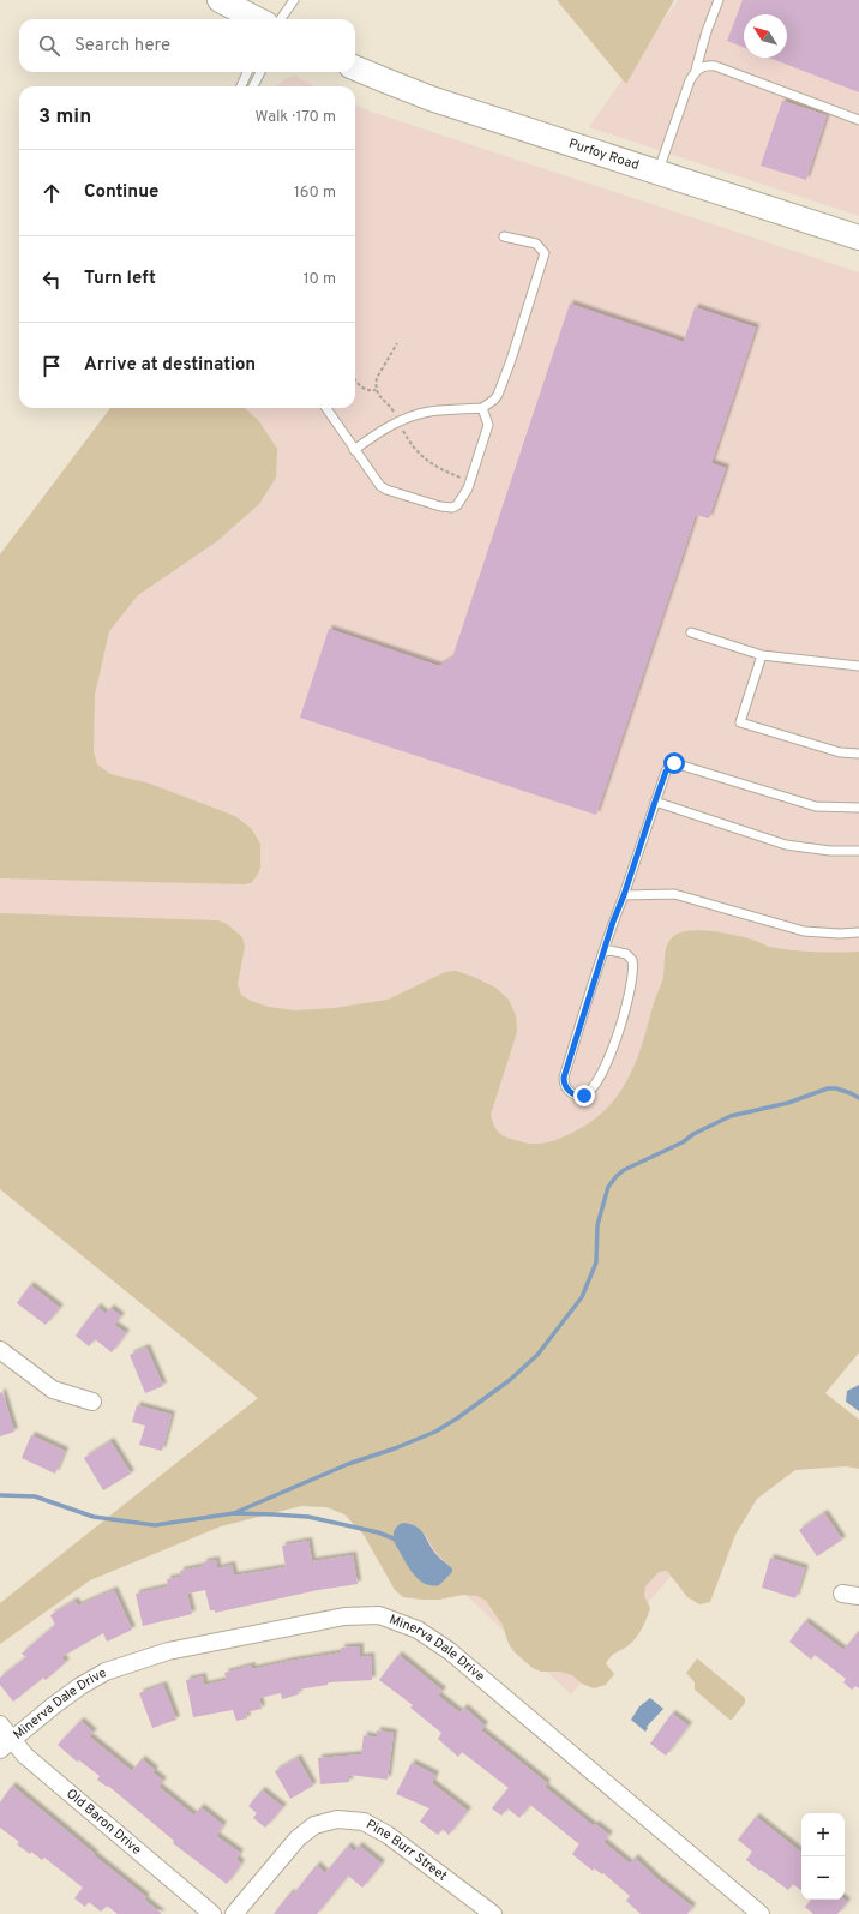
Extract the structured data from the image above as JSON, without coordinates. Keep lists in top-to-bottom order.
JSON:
{
  "streets": {
    "street": [
      "Purfoy Road",
      "Minerva Dale Drive",
      "Old Baron Drive",
      "Pine Burr Street"
    ]
  },
  "crossings": [
    ["Minerva Dale Drive", "Old Baron Drive"]
  ],
  "north": "top left",
  "page": {
    "search": "Search here",
    "heading": ["3 min", "Walk · 170 m"],
    "list": [
      ["Continue", "160 m"],
      ["Turn left", "10 m"],
      "Arrive at destination"
    ],
    "map_buttons": ["+", "−"]
  }
}
